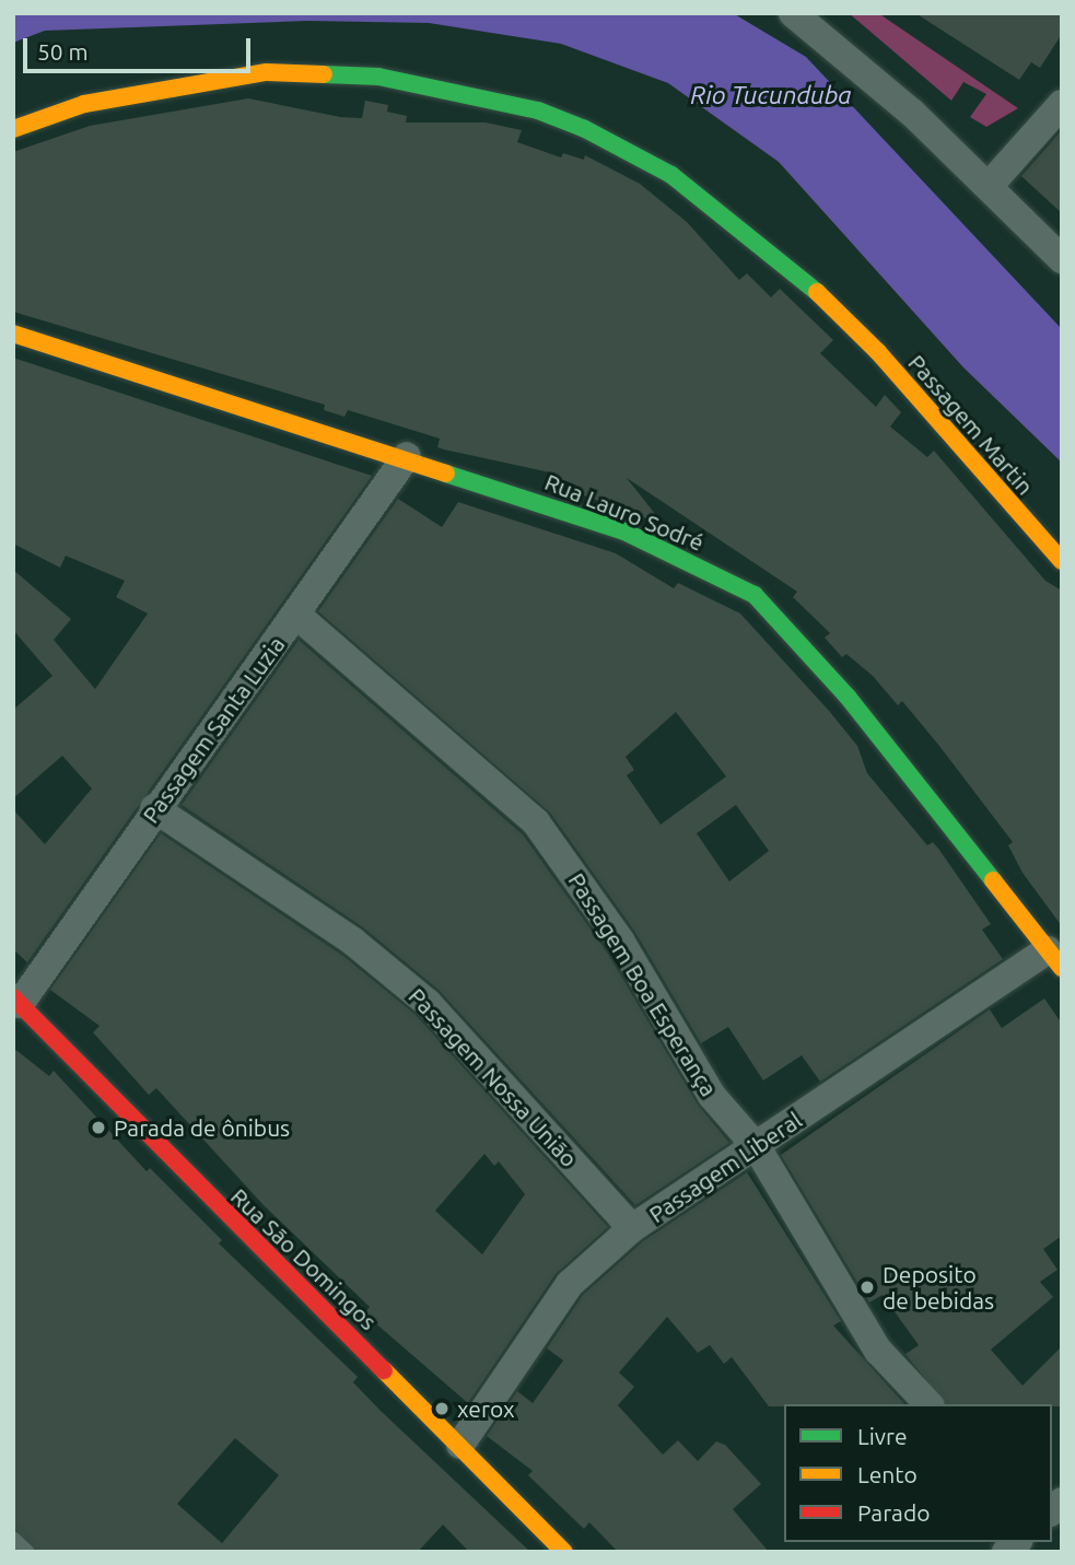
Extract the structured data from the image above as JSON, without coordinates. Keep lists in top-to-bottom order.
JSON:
{
  "streets": {
    "street": [
      "Passagem Martin",
      "Rua Lauro Sodré",
      "Passagem Santa Luzia",
      "Passagem Boa Esperança",
      "Passagem Nossa União",
      "Passagem Liberal",
      "Rua São Domingos"
    ]
  },
  "crossings": [
    ["Rua Lauro Sodré", "Passagem Santa Luzia"],
    ["Rua Lauro Sodré", "Passagem Liberal"],
    ["Passagem Santa Luzia", "Passagem Boa Esperança"],
    ["Passagem Santa Luzia", "Passagem Nossa União"],
    ["Passagem Santa Luzia", "Rua São Domingos"],
    ["Passagem Boa Esperança", "Passagem Liberal"],
    ["Passagem Nossa União", "Passagem Liberal"],
    ["Passagem Liberal", "Rua São Domingos"]
  ],
  "water": ["Rio Tucunduba"],
  "places": ["Parada de ônibus", "Deposito de bebidas", "xerox"],
  "legend": ["Livre", "Lento", "Parado"],
  "scale_bar": "50 m"
}
